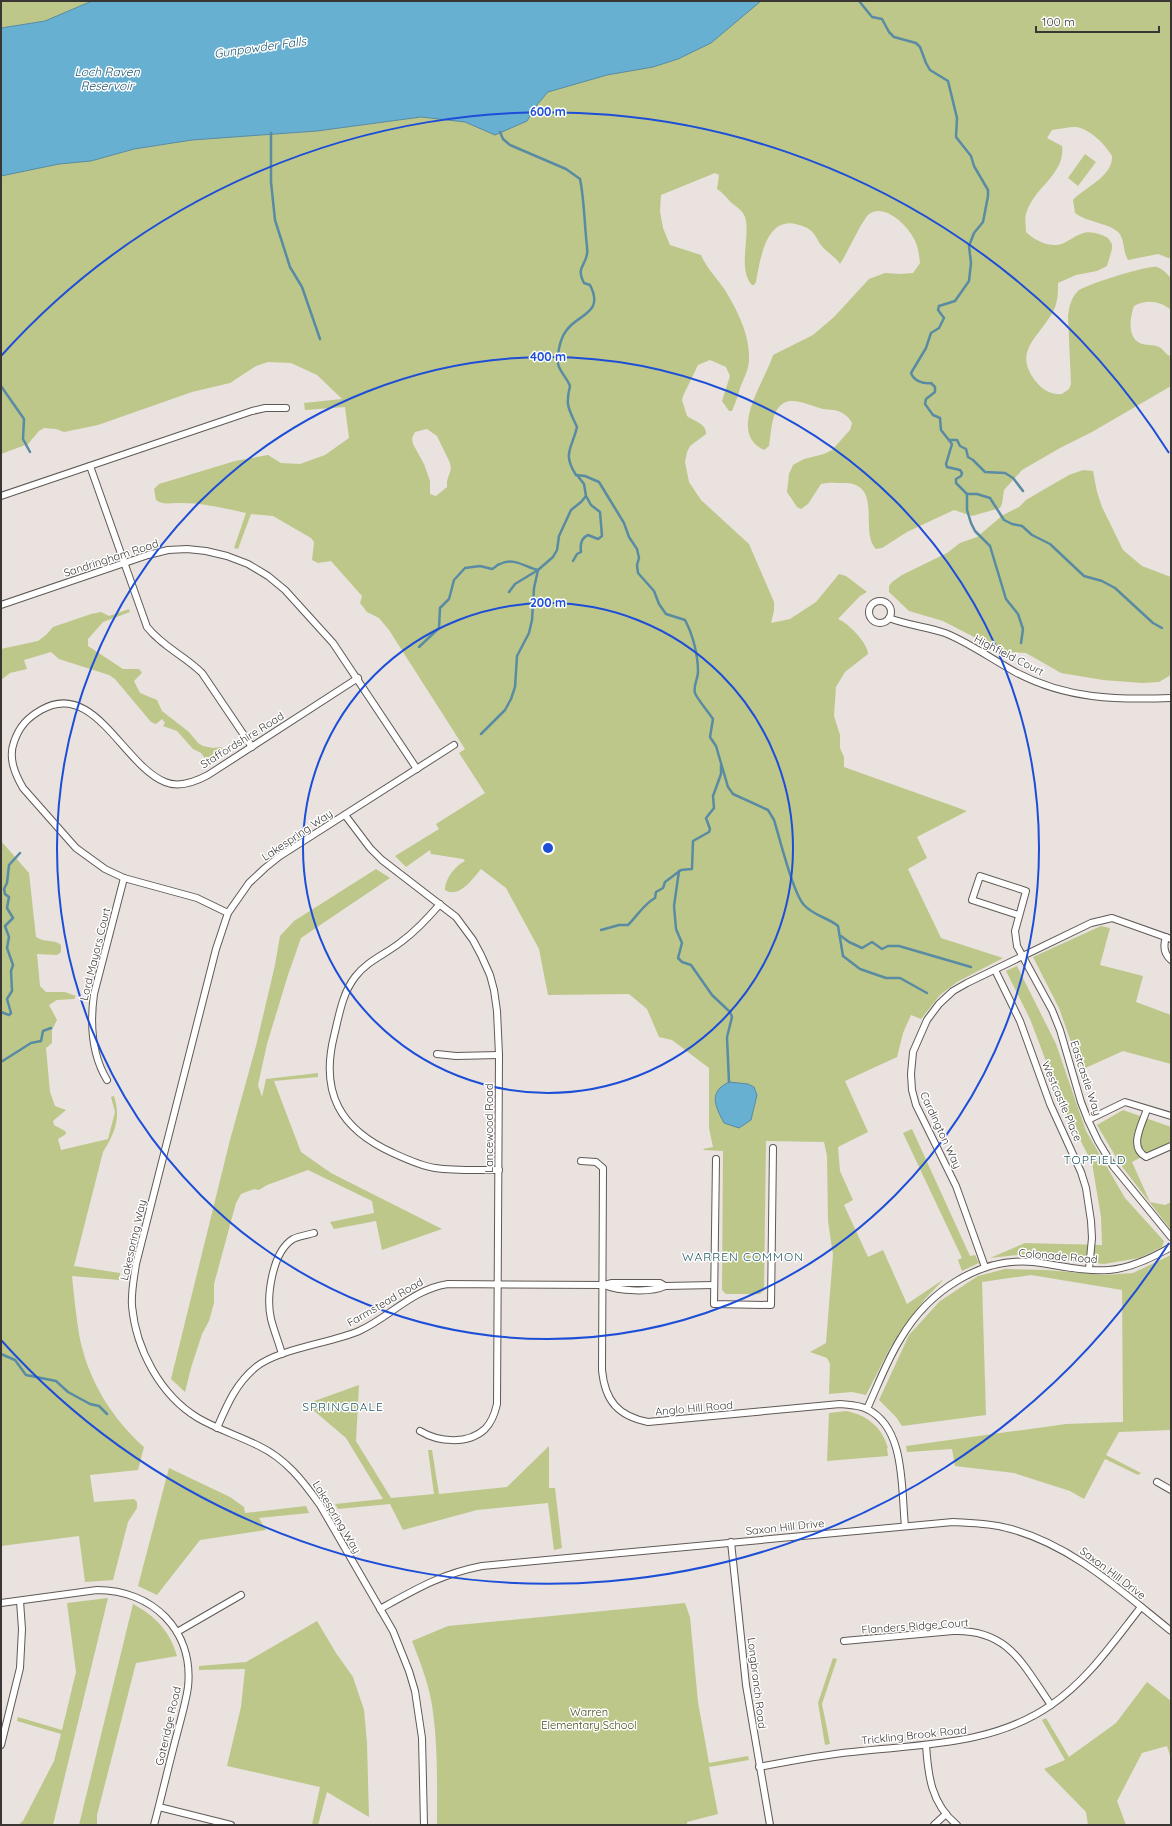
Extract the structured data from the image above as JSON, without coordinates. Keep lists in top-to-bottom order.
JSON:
{
  "streets": {
    "street": [
      "Sandringham Road",
      "Highfield Court",
      "Staffordshire Road",
      "Lakespring Way",
      "Lord Mayors Court",
      "Eastcastle Way",
      "Westcastle Place",
      "Lancewood Road",
      "Cardington Way",
      "Colonade Road",
      "Farmstead Road",
      "Anglo Hill Road",
      "Saxon Hill Drive",
      "Flanders Ridge Court",
      "Longbranch Road",
      "Gateridge Road",
      "Trickling Brook Road"
    ]
  },
  "crossings": [
    ["Sandringham Road", "Staffordshire Road"],
    ["Sandringham Road", "Lakespring Way"],
    ["Staffordshire Road", "Lakespring Way"],
    ["Staffordshire Road", "Lord Mayors Court"],
    ["Lakespring Way", "Lancewood Road"],
    ["Lakespring Way", "Farmstead Road"],
    ["Lakespring Way", "Saxon Hill Drive"],
    ["Eastcastle Way", "Cardington Way"],
    ["Westcastle Place", "Cardington Way"],
    ["Westcastle Place", "Colonade Road"],
    ["Lancewood Road", "Farmstead Road"],
    ["Cardington Way", "Colonade Road"],
    ["Colonade Road", "Anglo Hill Road"],
    ["Farmstead Road", "Anglo Hill Road"],
    ["Anglo Hill Road", "Saxon Hill Drive"],
    ["Saxon Hill Drive", "Longbranch Road"],
    ["Saxon Hill Drive", "Trickling Brook Road"],
    ["Flanders Ridge Court", "Trickling Brook Road"],
    ["Longbranch Road", "Trickling Brook Road"]
  ],
  "districts": ["TOPFIELD", "WARREN COMMON", "SPRINGDALE"],
  "water": ["Gunpowder Falls", "Loch Raven Reservoir"],
  "parks": ["Warren Elementary School"],
  "scale_bar": "100 m",
  "rings": ["600 m", "400 m", "200 m"]
}
